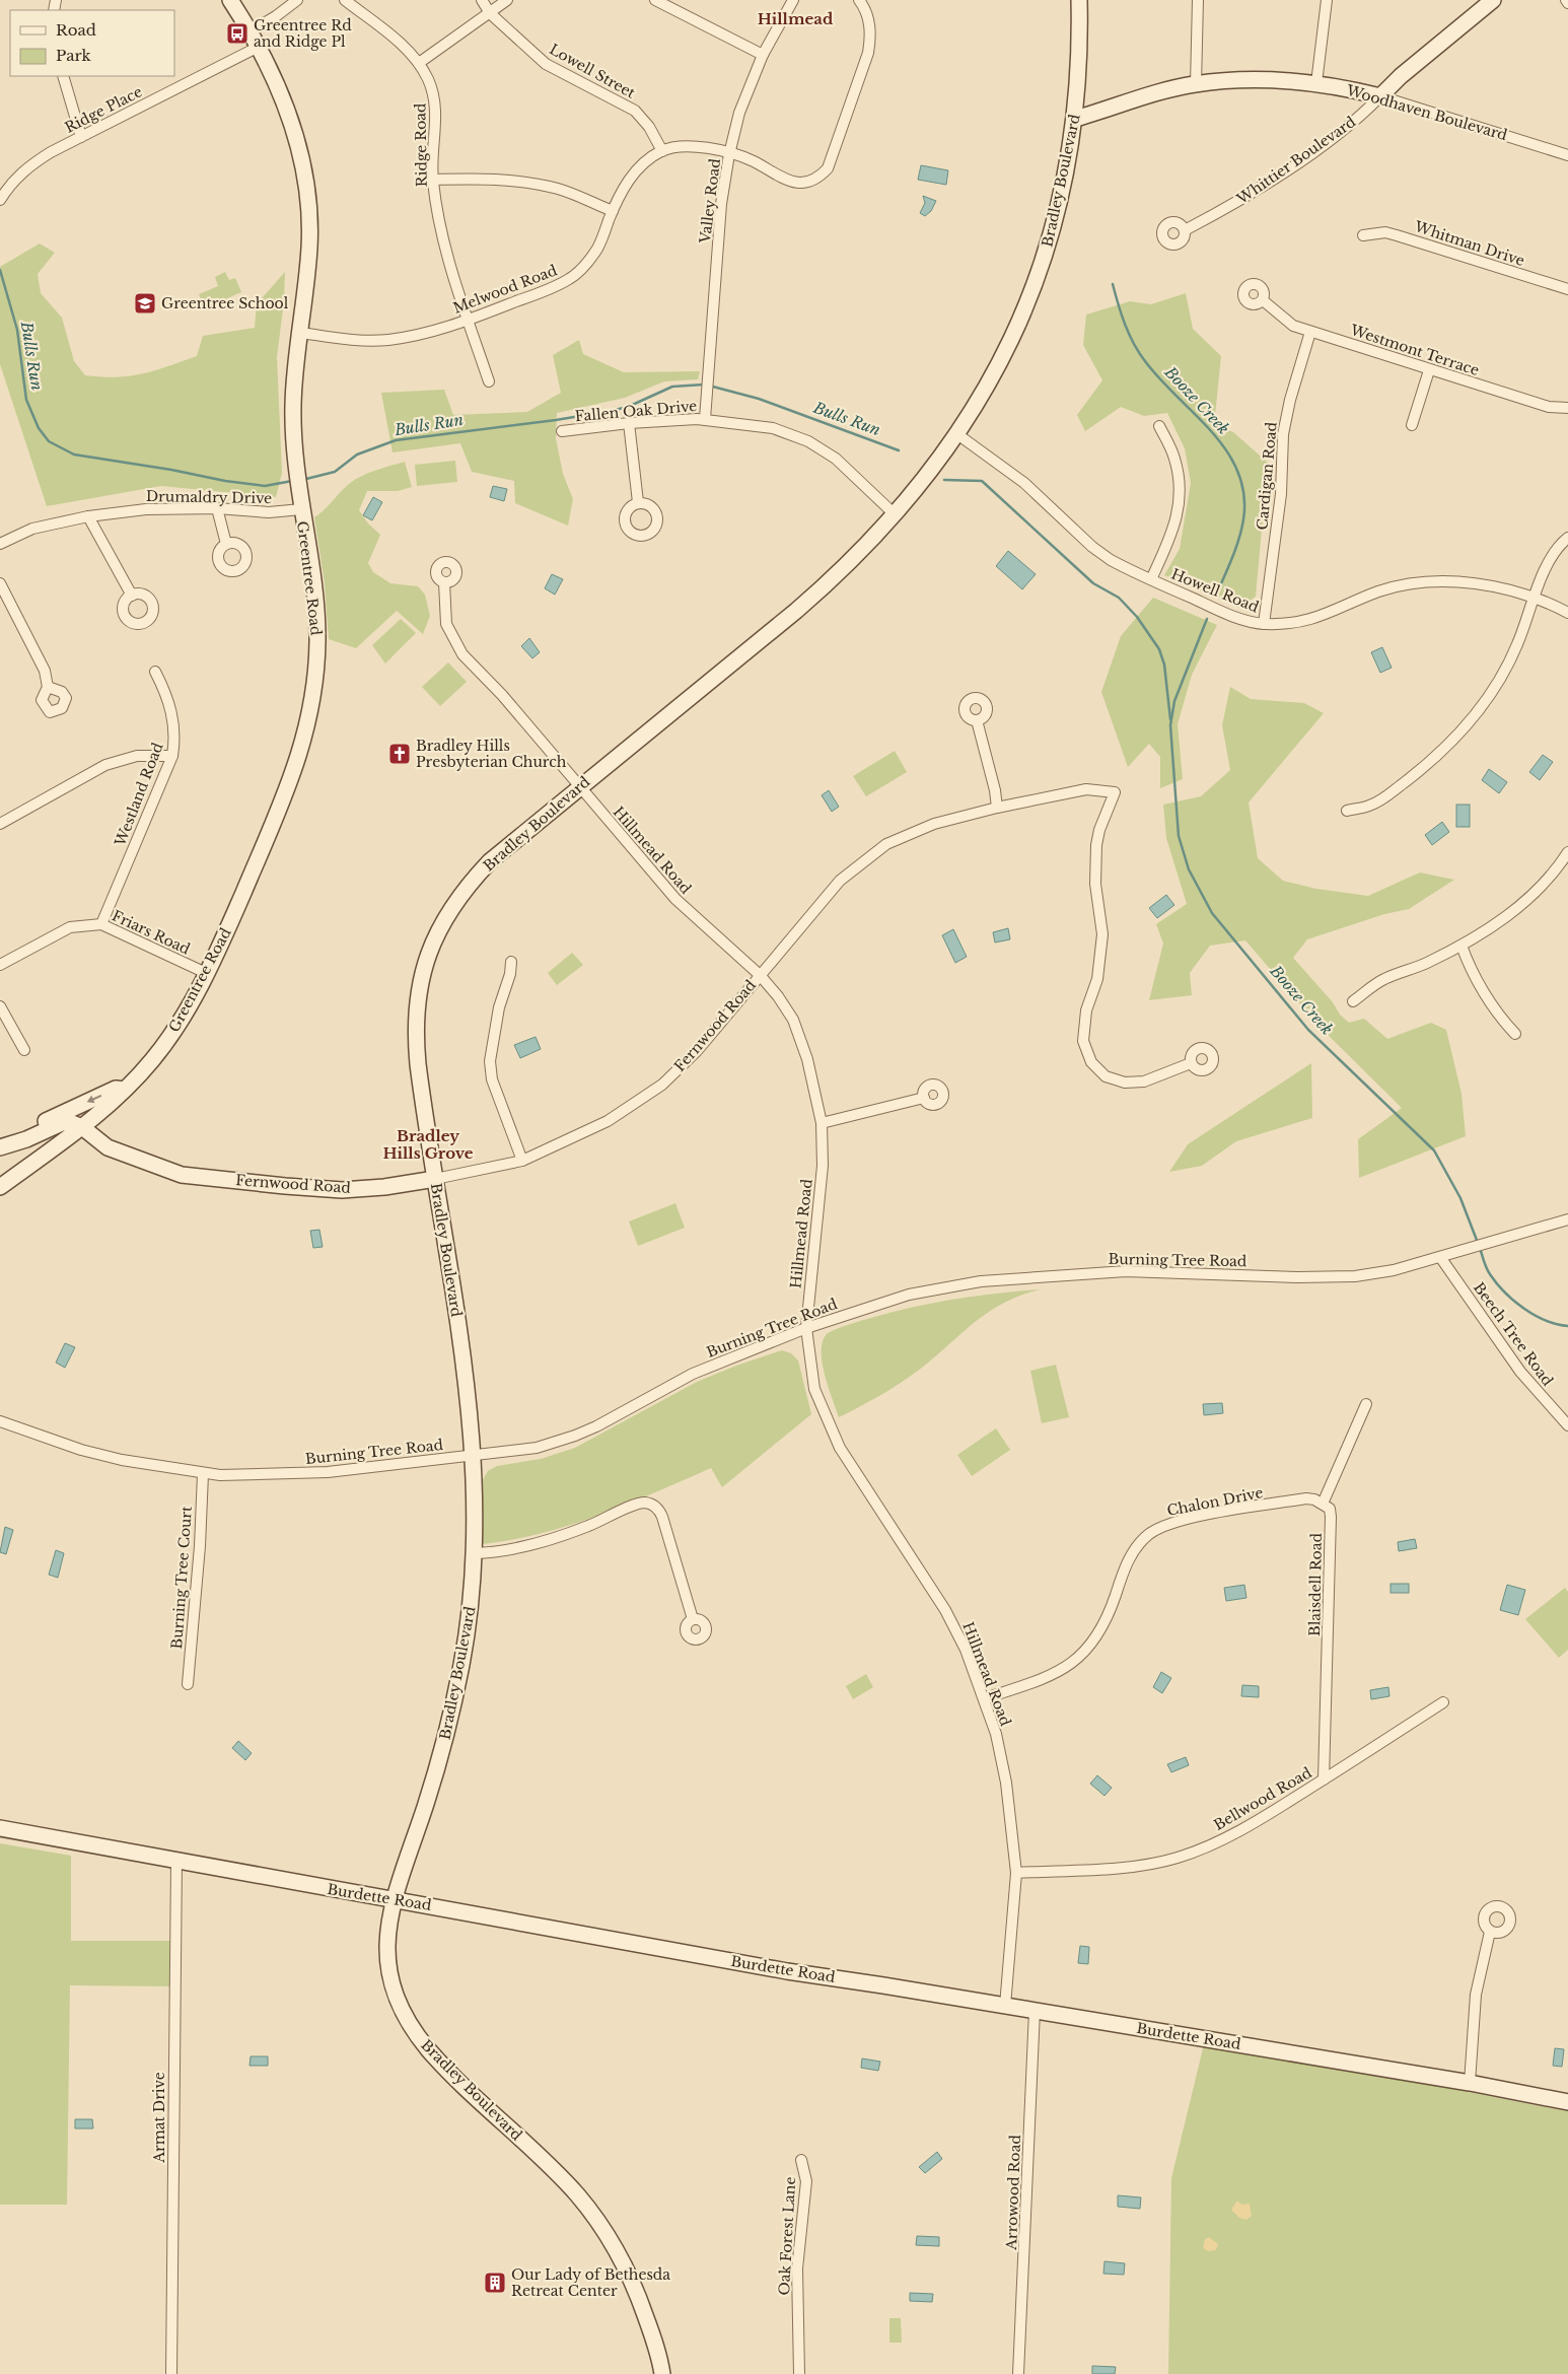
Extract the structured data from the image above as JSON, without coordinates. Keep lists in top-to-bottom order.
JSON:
{
  "streets": {
    "street": [
      "Lowell Street",
      "Ridge Place",
      "Woodhaven Boulevard",
      "Ridge Road",
      "Whittier Boulevard",
      "Bradley Boulevard",
      "Valley Road",
      "Whitman Drive",
      "Melwood Road",
      "Westmont Terrace",
      "Fallen Oak Drive",
      "Cardigan Road",
      "Drumaldry Drive",
      "Greentree Road",
      "Howell Road",
      "Westland Road",
      "Hillmead Road",
      "Friars Road",
      "Fernwood Road",
      "Burning Tree Road",
      "Beech Tree Road",
      "Chalon Drive",
      "Burning Tree Court",
      "Blaisdell Road",
      "Bellwood Road",
      "Burdette Road",
      "Armat Drive",
      "Arrowood Road",
      "Oak Forest Lane"
    ]
  },
  "crossings": [
    ["Lowell Street", "Melwood Road"],
    ["Ridge Place", "Greentree Road"],
    ["Woodhaven Boulevard", "Whittier Boulevard"],
    ["Woodhaven Boulevard", "Bradley Boulevard"],
    ["Ridge Road", "Melwood Road"],
    ["Bradley Boulevard", "Fallen Oak Drive"],
    ["Bradley Boulevard", "Howell Road"],
    ["Bradley Boulevard", "Hillmead Road"],
    ["Bradley Boulevard", "Fernwood Road"],
    ["Bradley Boulevard", "Burning Tree Road"],
    ["Bradley Boulevard", "Burdette Road"],
    ["Valley Road", "Melwood Road"],
    ["Valley Road", "Fallen Oak Drive"],
    ["Melwood Road", "Greentree Road"],
    ["Westmont Terrace", "Cardigan Road"],
    ["Cardigan Road", "Howell Road"],
    ["Drumaldry Drive", "Greentree Road"],
    ["Greentree Road", "Friars Road"],
    ["Greentree Road", "Fernwood Road"],
    ["Westland Road", "Friars Road"],
    ["Hillmead Road", "Fernwood Road"],
    ["Hillmead Road", "Burning Tree Road"],
    ["Hillmead Road", "Chalon Drive"],
    ["Hillmead Road", "Bellwood Road"],
    ["Hillmead Road", "Burdette Road"],
    ["Burning Tree Road", "Beech Tree Road"],
    ["Burning Tree Road", "Burning Tree Court"],
    ["Chalon Drive", "Blaisdell Road"],
    ["Blaisdell Road", "Bellwood Road"],
    ["Burdette Road", "Armat Drive"],
    ["Burdette Road", "Arrowood Road"]
  ],
  "districts": ["Hillmead", "Bradley Hills Grove"],
  "water": ["Bulls Run", "Booze Creek"],
  "places": {
    "bus stop": ["Greentree Rd and Ridge Pl"],
    "school or university": ["Greentree School"],
    "church": ["Bradley Hills Presbyterian Church"],
    "building": ["Our Lady of Bethesda Retreat Center"]
  },
  "legend": ["Road", "Park"]
}
